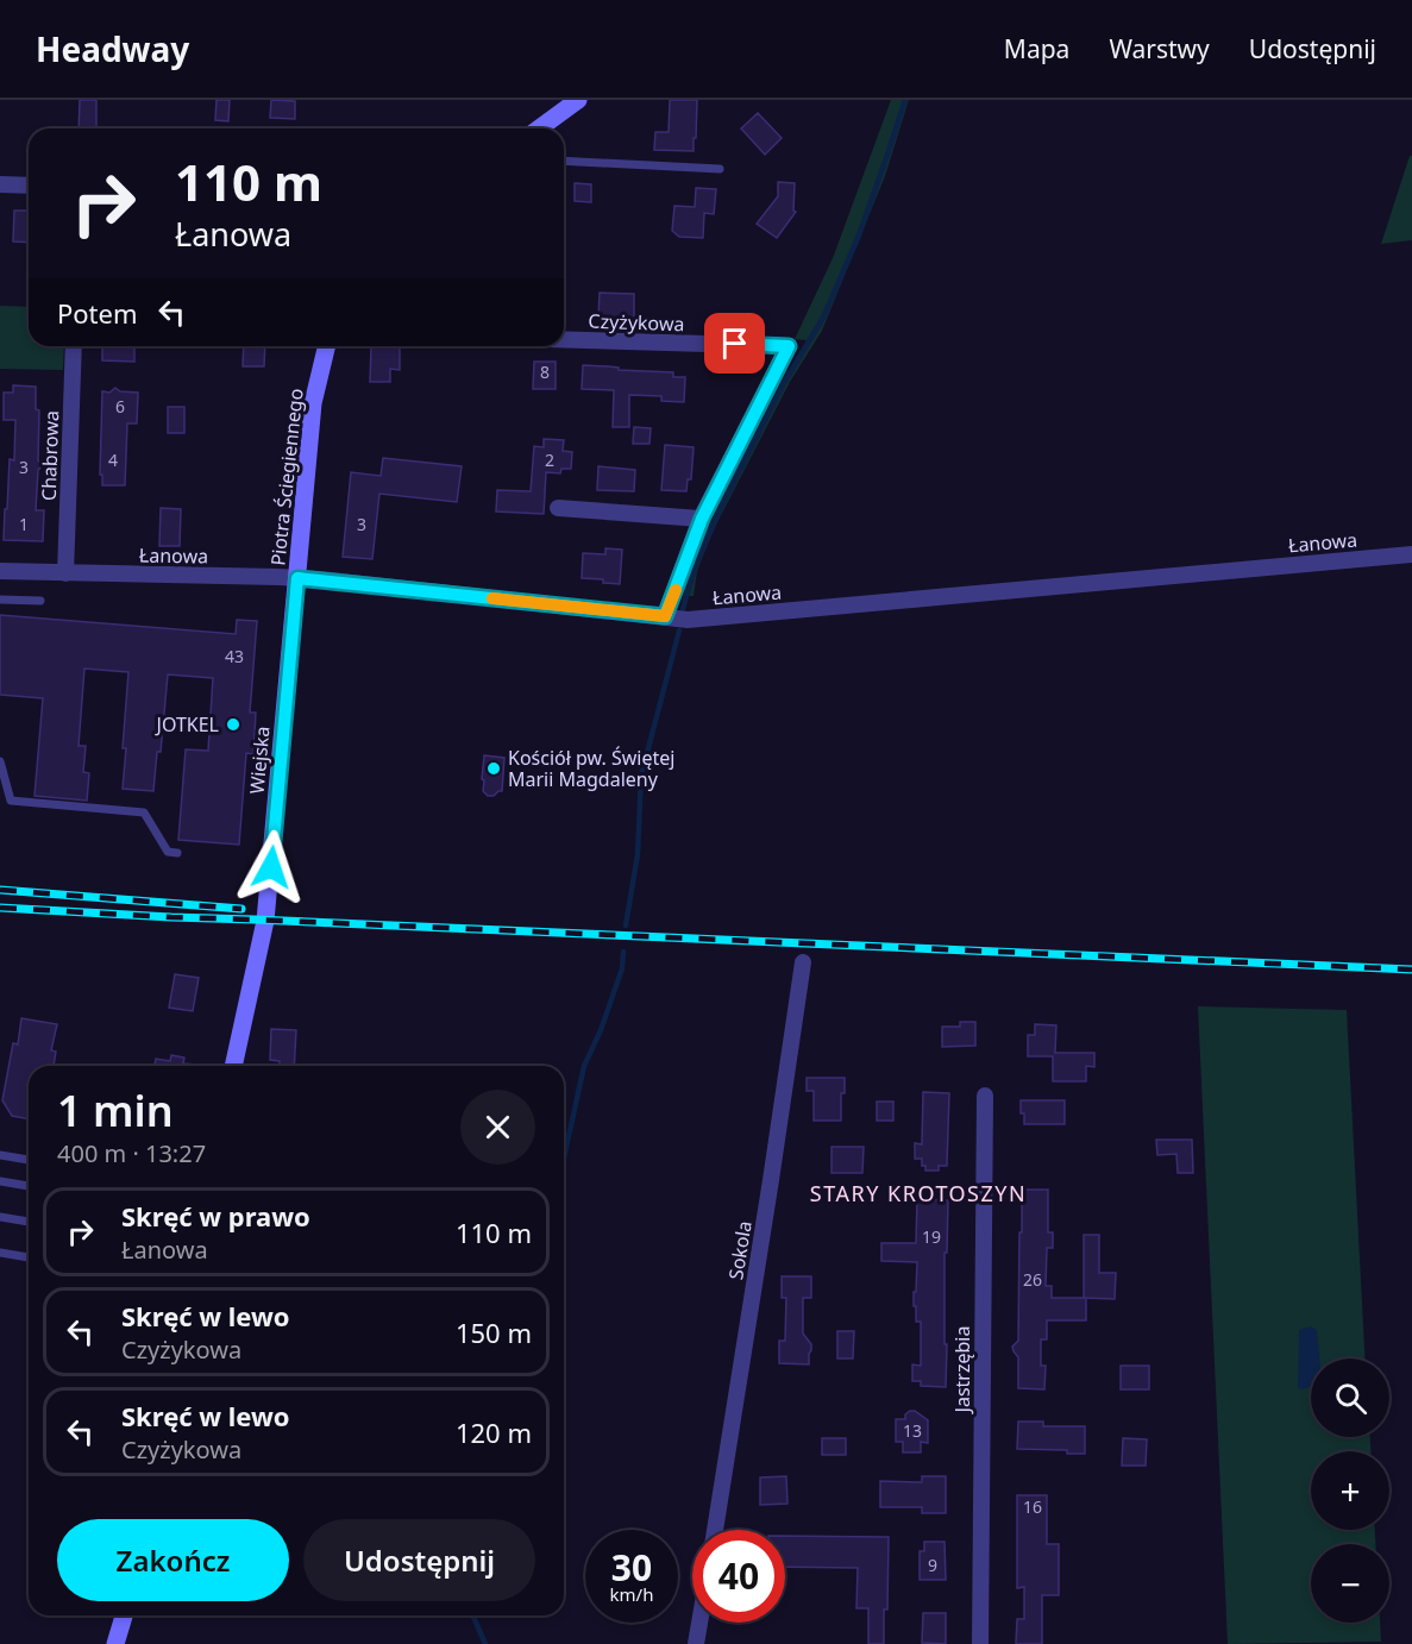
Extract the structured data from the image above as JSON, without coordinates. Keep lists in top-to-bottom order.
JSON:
{
  "streets": {
    "street": [
      "Czyżykowa",
      "Chabrowa",
      "Piotra Ściegiennego",
      "Łanowa",
      "Wiejska",
      "Sokola",
      "Jastrzębia"
    ]
  },
  "crossings": [
    ["Czyżykowa", "Łanowa"],
    ["Chabrowa", "Łanowa"],
    ["Piotra Ściegiennego", "Łanowa"],
    ["Piotra Ściegiennego", "Wiejska"],
    ["Łanowa", "Wiejska"]
  ],
  "districts": ["STARY KROTOSZYN"],
  "places": ["JOTKEL", "Kościół pw. Świętej Marii Magdaleny"],
  "house_numbers": [
    "8",
    "6",
    "4",
    "2",
    "3",
    "1",
    "3",
    "43",
    "19",
    "26",
    "13",
    "16",
    "9"
  ],
  "page": {
    "header": "Headway",
    "nav": ["Mapa", "Warstwy", "Udostępnij"],
    "turn": ["110 m", "Łanowa"],
    "then": "Potem",
    "heading": ["1 min", "400 m · 13:27"],
    "list": [
      {
        "name": "Skręć w prawo",
        "note": "Łanowa",
        "value": "110 m"
      },
      {
        "name": "Skręć w lewo",
        "note": "Czyżykowa",
        "value": "150 m"
      },
      {
        "name": "Skręć w lewo",
        "note": "Czyżykowa",
        "value": "120 m"
      }
    ],
    "map_buttons": ["+", "−"],
    "buttons": ["Zakończ", "Udostępnij"],
    "speed": "30 km/h",
    "limit": "40"
  }
}
